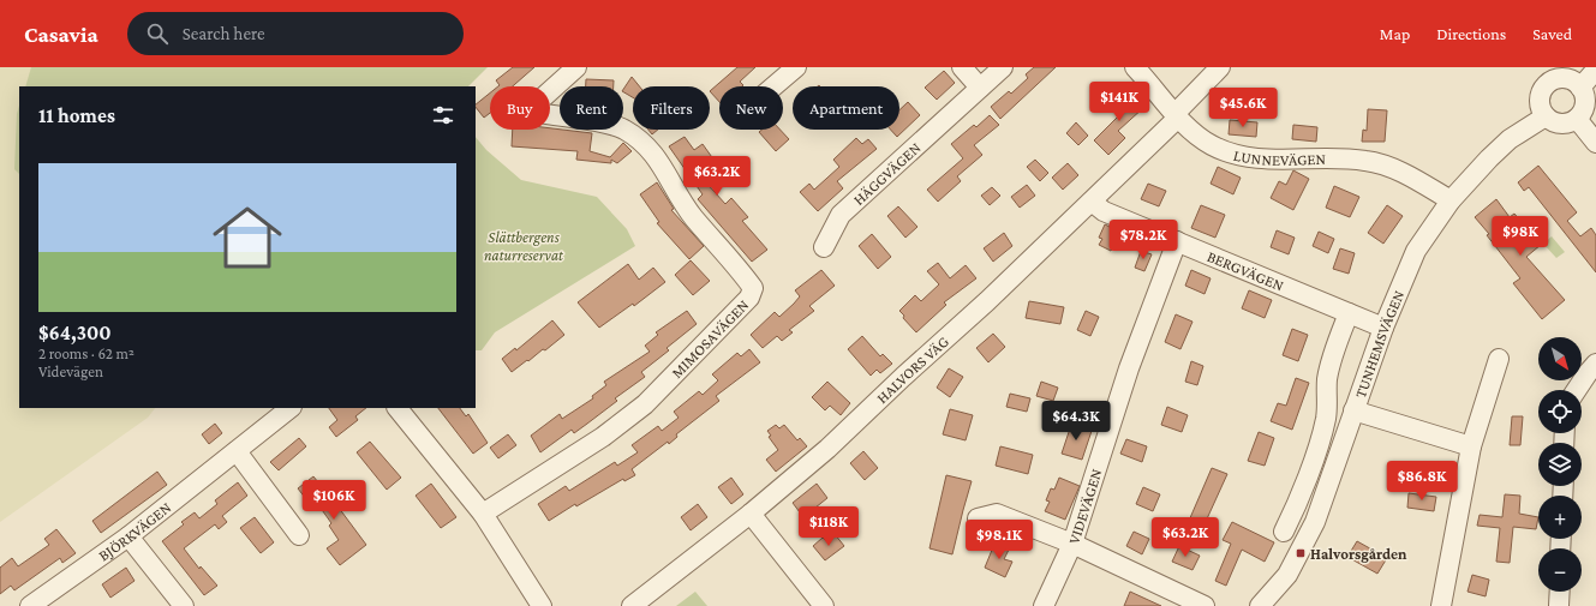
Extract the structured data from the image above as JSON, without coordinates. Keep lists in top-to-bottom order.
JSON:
{
  "streets": {
    "street": [
      "LUNNEVÄGEN",
      "HÄGGVÄGEN",
      "BERGVÄGEN",
      "MIMOSAVÄGEN",
      "TUNHEMSVÄGEN",
      "HALVORS VÄG",
      "VIDEVÄGEN",
      "BJÖRKVÄGEN"
    ]
  },
  "crossings": [
    ["LUNNEVÄGEN", "TUNHEMSVÄGEN"],
    ["LUNNEVÄGEN", "HALVORS VÄG"],
    ["BERGVÄGEN", "TUNHEMSVÄGEN"],
    ["BERGVÄGEN", "HALVORS VÄG"],
    ["BERGVÄGEN", "VIDEVÄGEN"]
  ],
  "parks": ["Slättbergens naturreservat"],
  "places": {
    "transit": ["Halvorsgården"]
  },
  "north": "bottom right",
  "page": {
    "header": "Casavia",
    "search": "Search here",
    "nav": ["Map", "Directions", "Saved"],
    "price": [
      "$141K",
      "$45.6K",
      "$63.2K",
      "$98K",
      "$78.2K",
      "$64.3K",
      "$86.8K",
      "$106K",
      "$118K",
      "$63.2K",
      "$98.1K"
    ],
    "chip": [
      "Buy",
      "Rent",
      "Filters",
      "New",
      "Apartment"
    ],
    "heading": "11 homes",
    "list": [
      {
        "name": "$64,300",
        "note": "2 rooms · 62 m² · Videvägen"
      }
    ],
    "map_buttons": ["+", "−"]
  }
}
